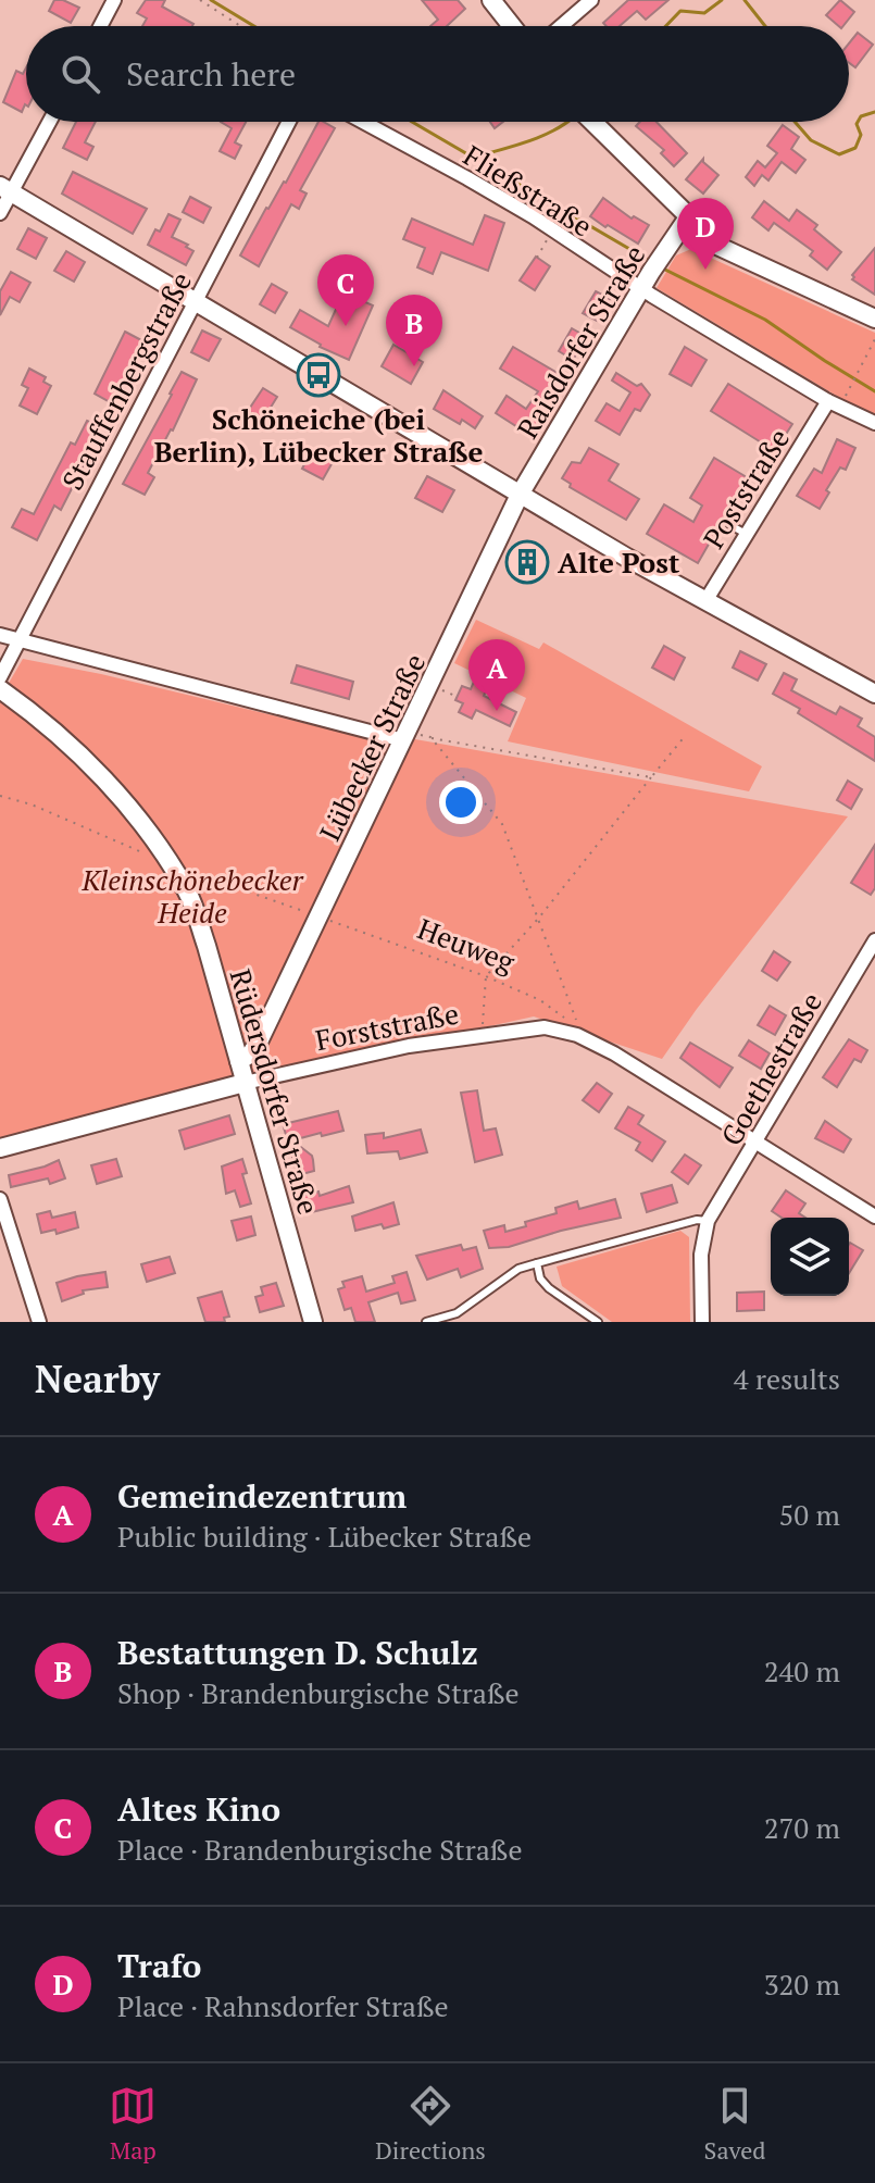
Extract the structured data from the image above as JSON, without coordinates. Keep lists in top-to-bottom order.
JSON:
{
  "streets": {
    "street": [
      "Fließstraße",
      "Raisdorfer Straße",
      "Stauffenbergstraße",
      "Poststraße",
      "Lübecker Straße",
      "Forststraße",
      "Goethestraße",
      "Rüdersdorfer Straße"
    ],
    "path": ["Heuweg"]
  },
  "crossings": [
    ["Fließstraße", "Raisdorfer Straße"],
    ["Fließstraße", "Poststraße"],
    ["Raisdorfer Straße", "Lübecker Straße"],
    ["Lübecker Straße", "Heuweg"],
    ["Lübecker Straße", "Rüdersdorfer Straße"],
    ["Heuweg", "Forststraße"],
    ["Heuweg", "Rüdersdorfer Straße"],
    ["Forststraße", "Rüdersdorfer Straße"]
  ],
  "parks": ["Kleinschönebecker Heide"],
  "places": {
    "bus stop": ["Schöneiche (bei Berlin), Lübecker Straße"],
    "building": ["Alte Post"]
  },
  "page": {
    "search": "Search here",
    "pins": [
      "D",
      "C",
      "B",
      "A"
    ],
    "heading": ["Nearby", "4 results"],
    "list": [
      {
        "mark": "A",
        "name": "Gemeindezentrum",
        "note": "Public building · Lübecker Straße",
        "value": "50 m"
      },
      {
        "mark": "B",
        "name": "Bestattungen D. Schulz",
        "note": "Shop · Brandenburgische Straße",
        "value": "240 m"
      },
      {
        "mark": "C",
        "name": "Altes Kino",
        "note": "Place · Brandenburgische Straße",
        "value": "270 m"
      },
      {
        "mark": "D",
        "name": "Trafo",
        "note": "Place · Rahnsdorfer Straße",
        "value": "320 m"
      }
    ],
    "nav": ["Map", "Directions", "Saved"]
  }
}
